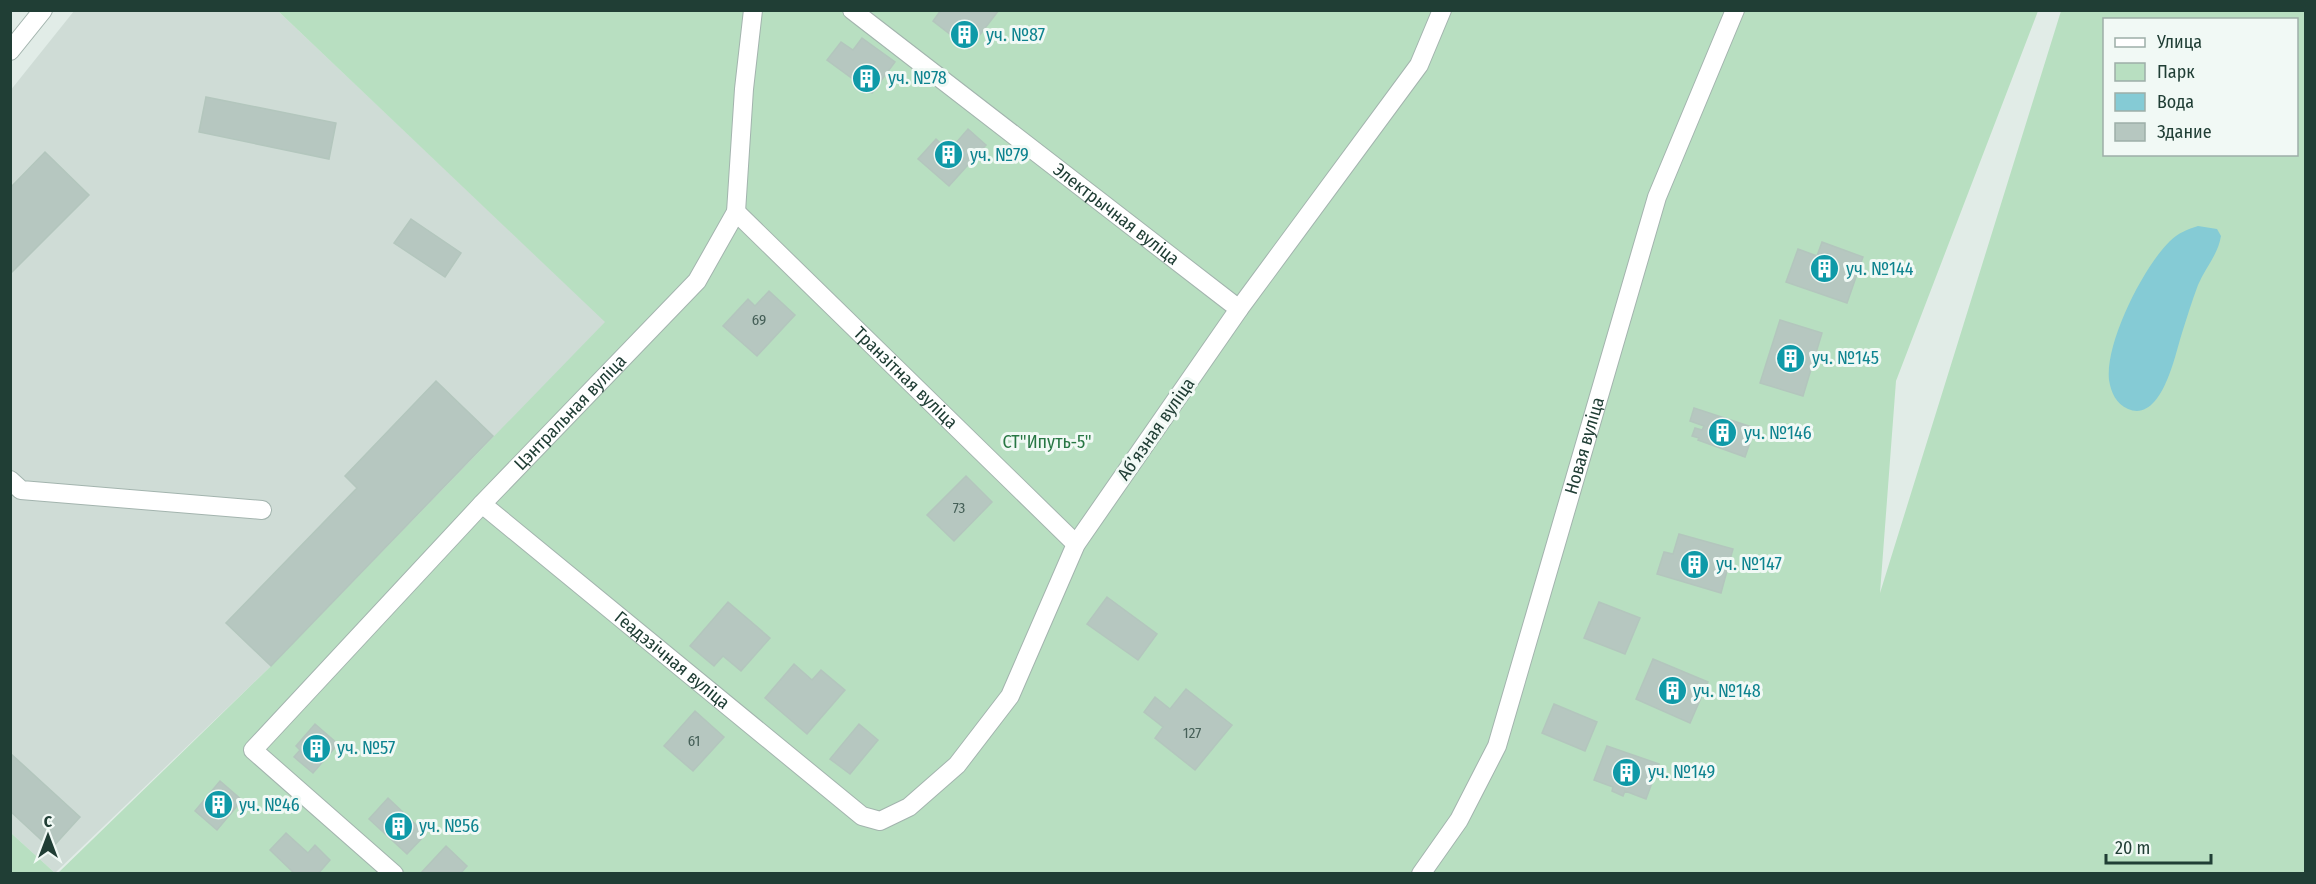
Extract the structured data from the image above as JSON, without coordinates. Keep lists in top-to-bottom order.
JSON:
{
  "streets": {
    "street": [
      "Электрычная вуліца",
      "Транзітная вуліца",
      "Цэнтральная вуліца",
      "Абʼязная вуліца",
      "Новая вуліца",
      "Геадэзічная вуліца"
    ]
  },
  "crossings": [
    ["Электрычная вуліца", "Абʼязная вуліца"],
    ["Транзітная вуліца", "Цэнтральная вуліца"],
    ["Транзітная вуліца", "Абʼязная вуліца"],
    ["Цэнтральная вуліца", "Геадэзічная вуліца"],
    ["Абʼязная вуліца", "Геадэзічная вуліца"]
  ],
  "parks": ["СТ\"Ипуть-5\""],
  "places": {
    "building": [
      "уч. №87",
      "уч. №78",
      "уч. №79",
      "уч. №144",
      "уч. №145",
      "уч. №146",
      "уч. №147",
      "уч. №148",
      "уч. №57",
      "уч. №149",
      "уч. №46",
      "уч. №56"
    ]
  },
  "house_numbers": [
    "69",
    "73",
    "127",
    "61"
  ],
  "legend": [
    "Улица",
    "Парк",
    "Вода",
    "Здание"
  ],
  "scale_bar": "20 m",
  "north": "top"
}
